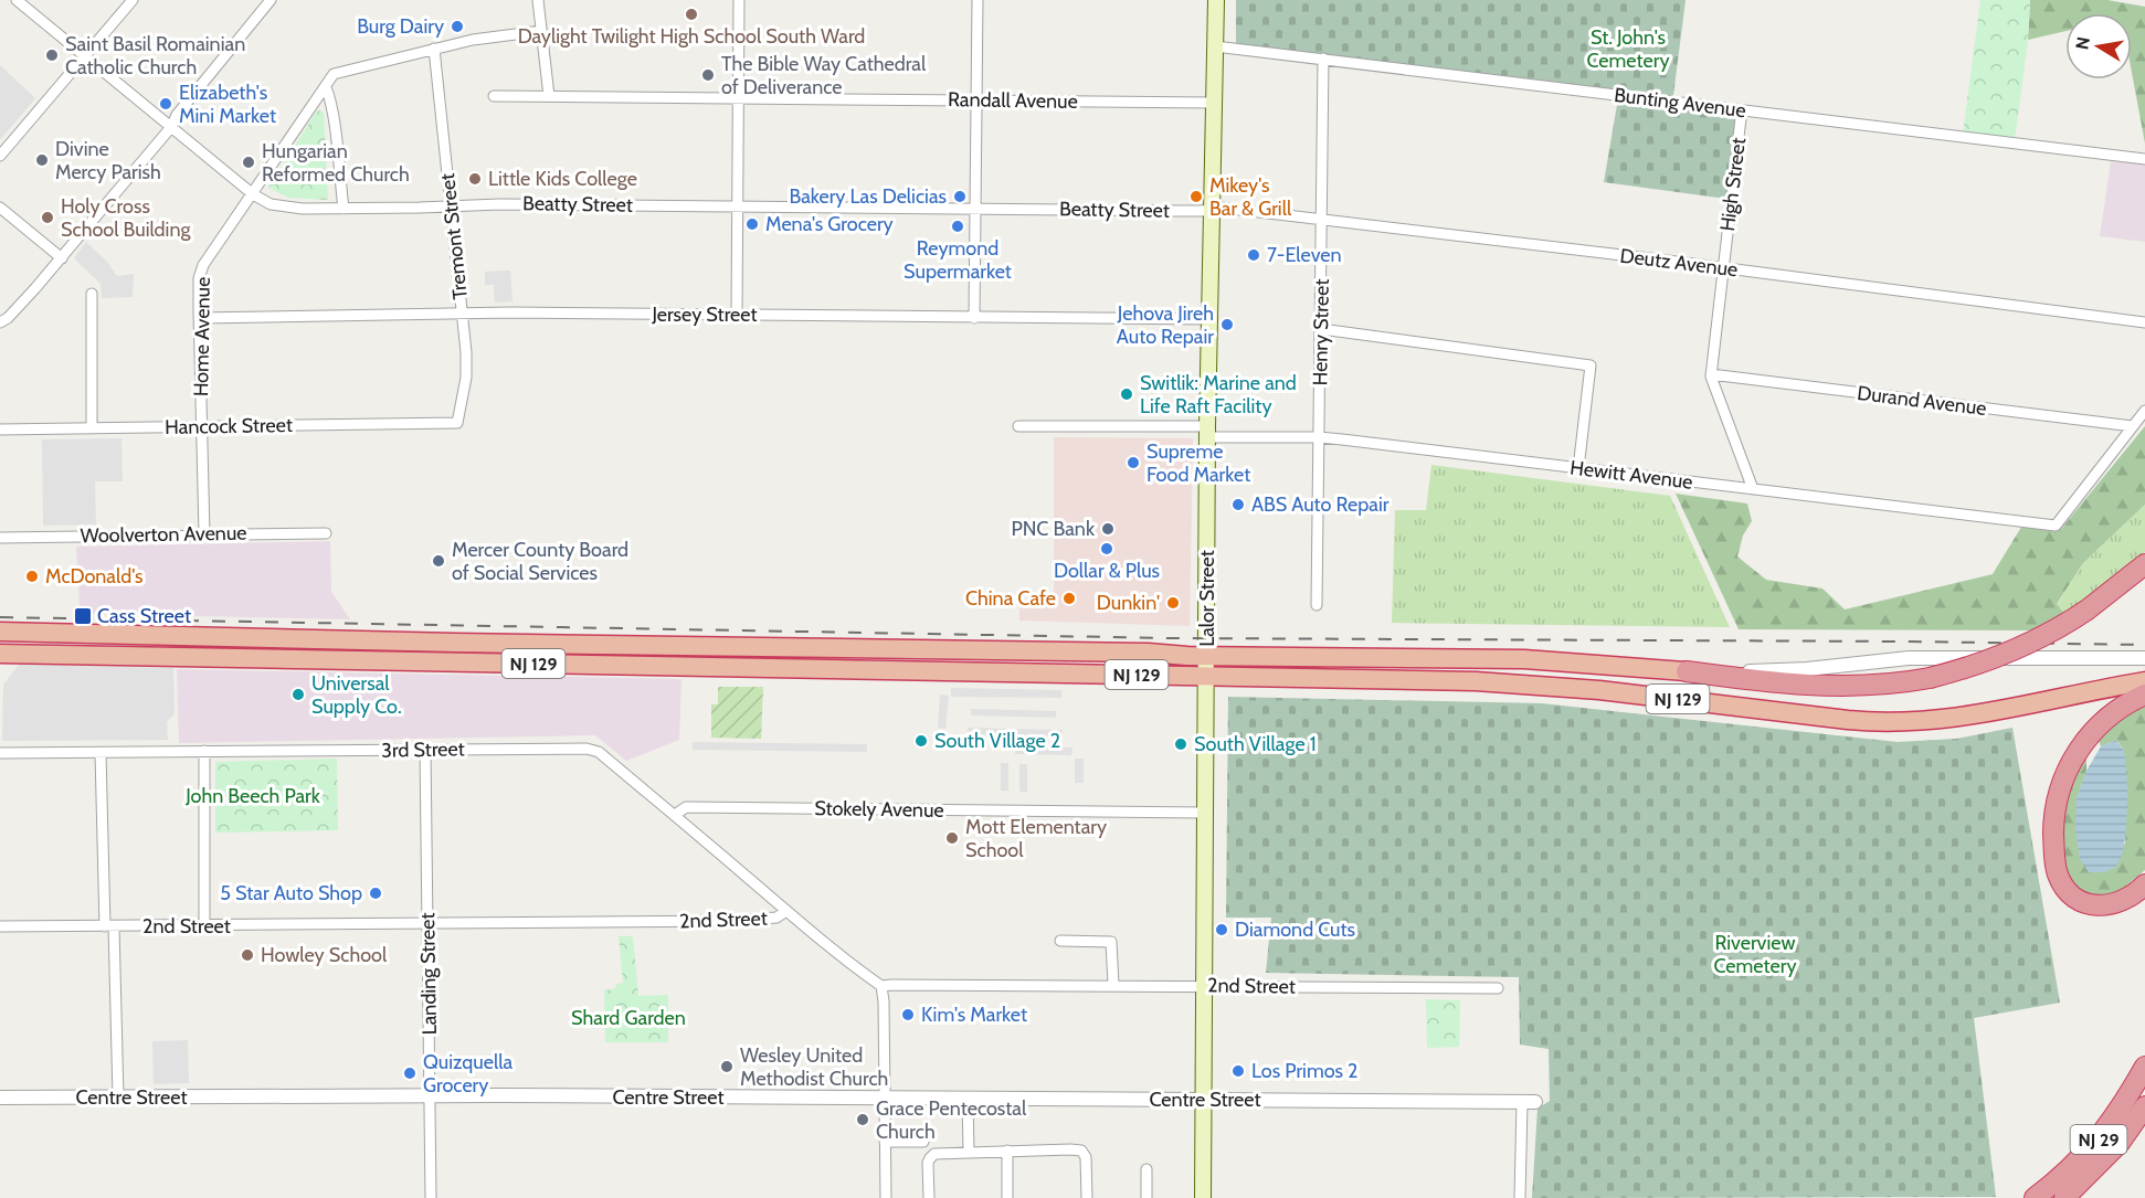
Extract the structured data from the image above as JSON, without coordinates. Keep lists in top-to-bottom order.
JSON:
{
  "streets": {
    "highway": ["NJ 129", "NJ 29"],
    "main road": ["Lalor Street"],
    "street": [
      "Randall Avenue",
      "Bunting Avenue",
      "High Street",
      "Beatty Street",
      "Tremont Street",
      "Deutz Avenue",
      "Jersey Street",
      "Henry Street",
      "Home Avenue",
      "Durand Avenue",
      "Hancock Street",
      "Hewitt Avenue",
      "Woolverton Avenue",
      "3rd Street",
      "Stokely Avenue",
      "2nd Street",
      "Landing Street",
      "Centre Street"
    ]
  },
  "crossings": [
    ["Randall Avenue", "Lalor Street"],
    ["Bunting Avenue", "High Street"],
    ["Bunting Avenue", "Henry Street"],
    ["Bunting Avenue", "Lalor Street"],
    ["High Street", "Deutz Avenue"],
    ["High Street", "Durand Avenue"],
    ["High Street", "Hewitt Avenue"],
    ["Beatty Street", "Tremont Street"],
    ["Beatty Street", "Deutz Avenue"],
    ["Beatty Street", "Home Avenue"],
    ["Beatty Street", "Lalor Street"],
    ["Tremont Street", "Jersey Street"],
    ["Tremont Street", "Home Avenue"],
    ["Tremont Street", "Hancock Street"],
    ["Deutz Avenue", "Henry Street"],
    ["Deutz Avenue", "Lalor Street"],
    ["Jersey Street", "Home Avenue"],
    ["Jersey Street", "Lalor Street"],
    ["Henry Street", "Hewitt Avenue"],
    ["Home Avenue", "Hancock Street"],
    ["Home Avenue", "Woolverton Avenue"],
    ["Durand Avenue", "Hewitt Avenue"],
    ["Hewitt Avenue", "Lalor Street"],
    ["Lalor Street", "NJ 129"],
    ["Lalor Street", "Stokely Avenue"],
    ["Lalor Street", "2nd Street"],
    ["Lalor Street", "Centre Street"],
    ["3rd Street", "Stokely Avenue"],
    ["3rd Street", "2nd Street"],
    ["3rd Street", "Landing Street"],
    ["2nd Street", "Landing Street"],
    ["Landing Street", "Centre Street"]
  ],
  "parks": [
    "St. John's Cemetery",
    "John Beech Park",
    "Riverview Cemetery",
    "Shard Garden"
  ],
  "places": {
    "other": [
      "Daylight Twilight High School South Ward",
      "Burg Dairy",
      "Saint Basil Romainian Catholic Church",
      "The Bible Way Cathedral of Deliverance",
      "Elizabeth's Mini Market",
      "Divine Mercy Parish",
      "Hungarian Reformed Church",
      "Little Kids College",
      "Bakery Las Delicias",
      "Mikey's Bar & Grill",
      "Holy Cross School Building",
      "Mena's Grocery",
      "Reymond Supermarket",
      "7-Eleven",
      "Jehova Jireh Auto Repair",
      "Switlik: Marine and Life Raft Facility",
      "Supreme Food Market",
      "ABS Auto Repair",
      "PNC Bank",
      "Dollar & Plus",
      "Mercer County Board of Social Services",
      "McDonald's",
      "China Cafe",
      "Dunkin'",
      "Universal Supply Co.",
      "South Village 2",
      "South Village 1",
      "Mott Elementary School",
      "5 Star Auto Shop",
      "Diamond Cuts",
      "Howley School",
      "Kim's Market",
      "Wesley United Methodist Church",
      "Los Primos 2",
      "Quizquella Grocery",
      "Grace Pentecostal Church"
    ],
    "transit": ["Cass Street"]
  },
  "north": "left"
}
